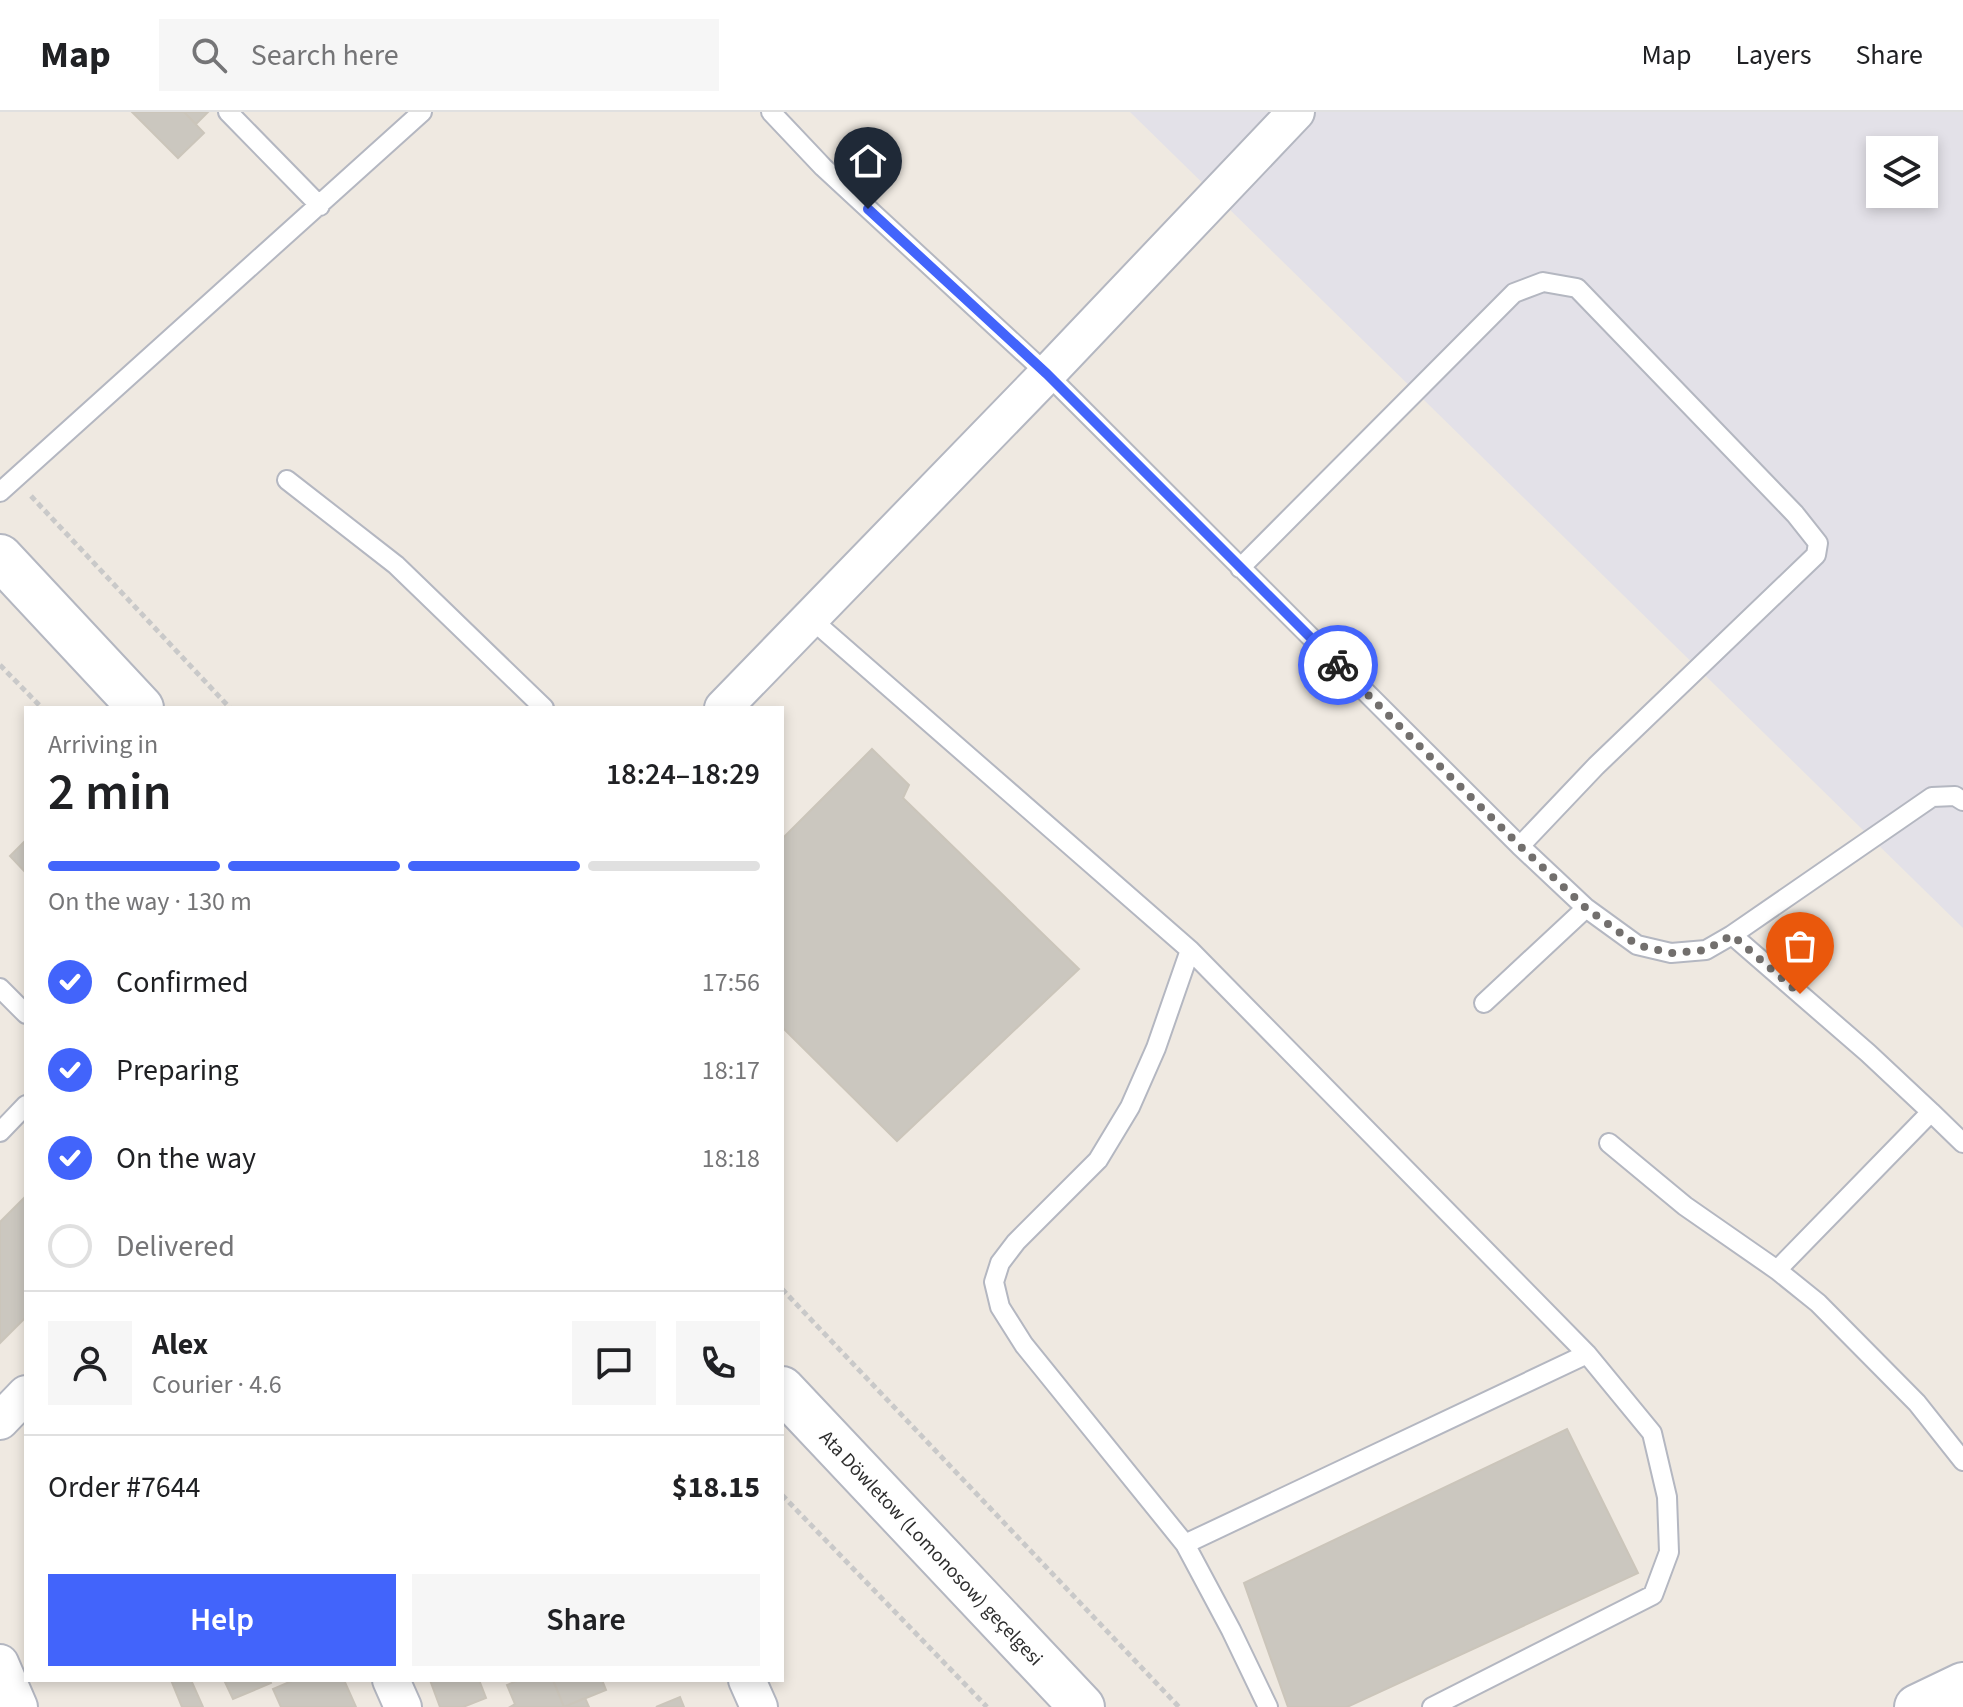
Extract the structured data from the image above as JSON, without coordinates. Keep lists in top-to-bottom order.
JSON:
{
  "streets": {
    "street": ["Ata Döwletow (Lomonosow) geçelgesi"]
  },
  "page": {
    "header": "Map",
    "search": "Search here",
    "nav": ["Map", "Layers", "Share"],
    "heading": ["2 min", "Arriving in", "18:24–18:29"],
    "panel": [
      "Alex",
      "Courier · 4.6",
      "Order #7644",
      "$18.15"
    ],
    "bar": "On the way · 130 m",
    "list": [
      ["Confirmed", "17:56"],
      ["Preparing", "18:17"],
      ["On the way", "18:18"],
      "Delivered"
    ],
    "buttons": ["Help", "Share"]
  }
}
